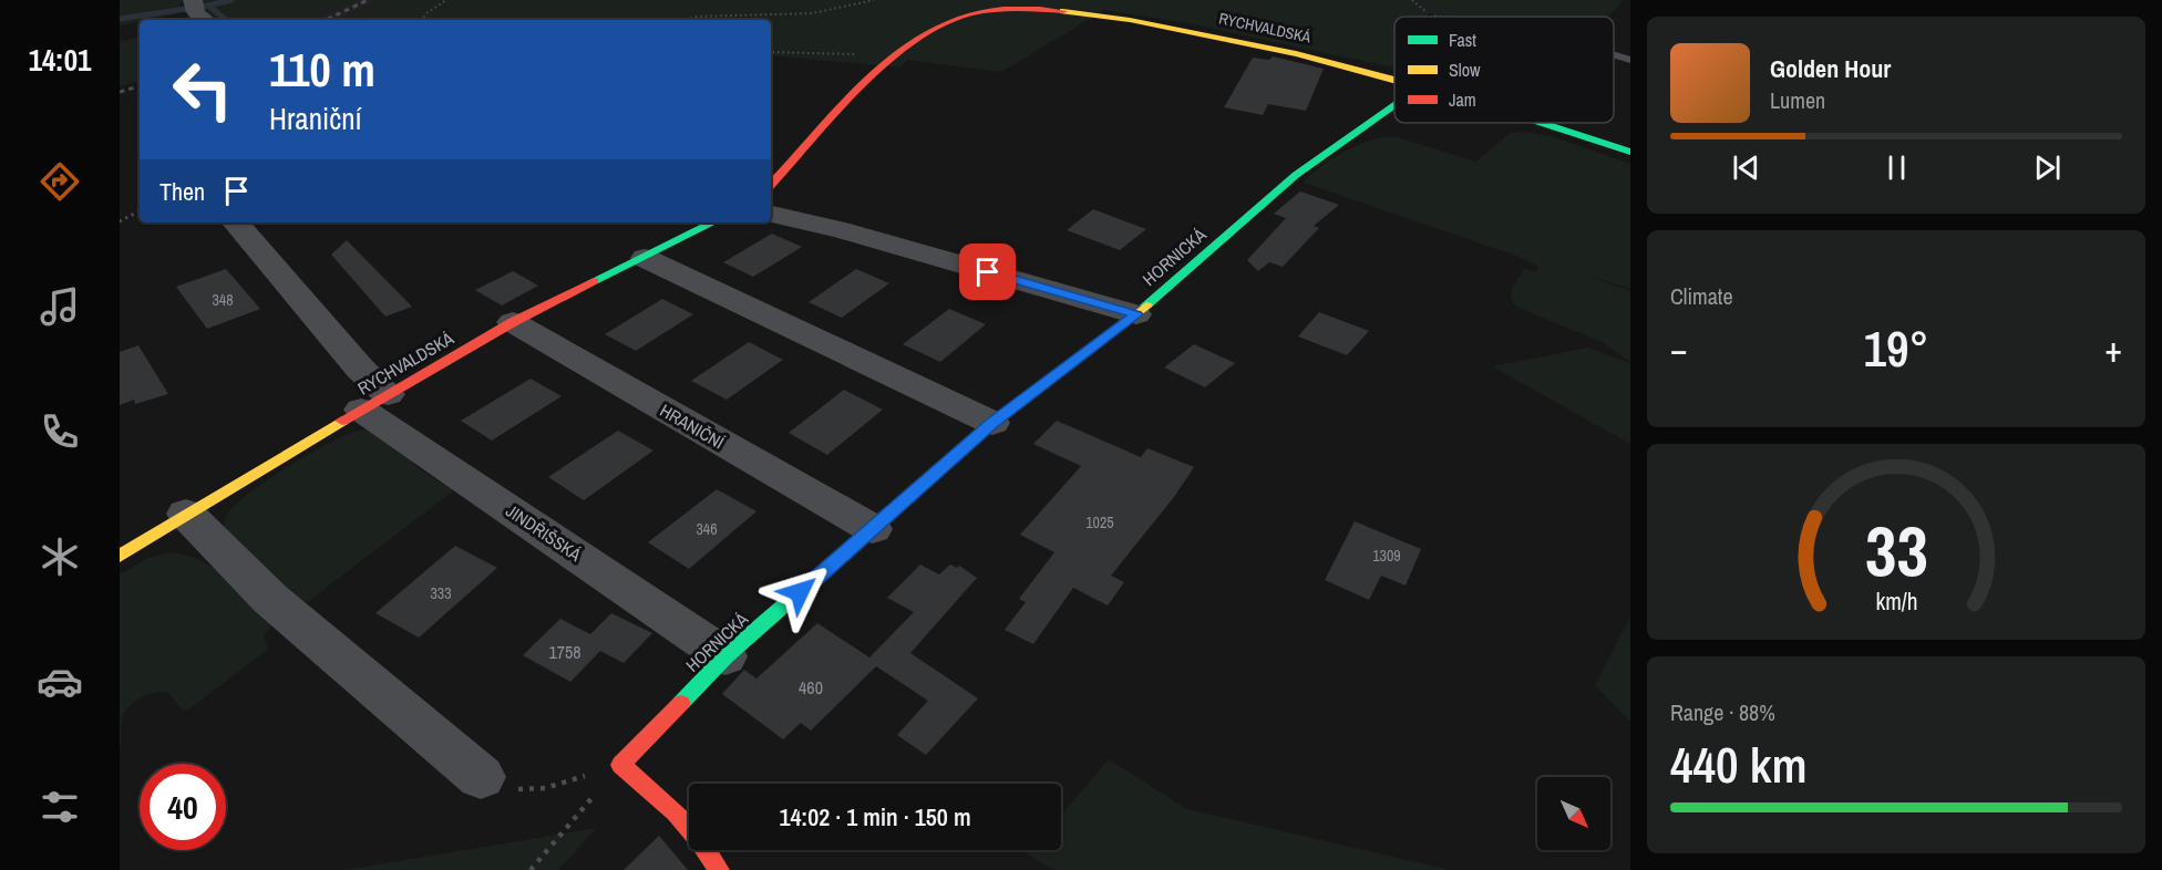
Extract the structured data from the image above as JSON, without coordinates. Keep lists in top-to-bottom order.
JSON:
{
  "streets": {
    "street": [
      "RYCHVALDSKÁ",
      "HORNICKÁ",
      "HRANIČNÍ",
      "JINDŘIŠSKÁ"
    ]
  },
  "crossings": [
    ["RYCHVALDSKÁ", "HRANIČNÍ"],
    ["RYCHVALDSKÁ", "JINDŘIŠSKÁ"],
    ["HORNICKÁ", "HRANIČNÍ"],
    ["HORNICKÁ", "JINDŘIŠSKÁ"]
  ],
  "house_numbers": [
    "348",
    "1025",
    "346",
    "1309",
    "333",
    "1758",
    "460"
  ],
  "legend": ["Fast", "Slow", "Jam"],
  "north": "bottom right",
  "page": {
    "tabs": "14:01",
    "turn": ["110 m", "Hraniční"],
    "song": ["Golden Hour", "Lumen"],
    "then": "Then",
    "tile": [
      "Climate",
      ["Range · 88%", "440 km"]
    ],
    "heat": ["−", "19°", "+"],
    "limit": "40",
    "trip": "14:02 · 1 min · 150 m",
    "gauge": ["33", "km/h"]
  }
}
